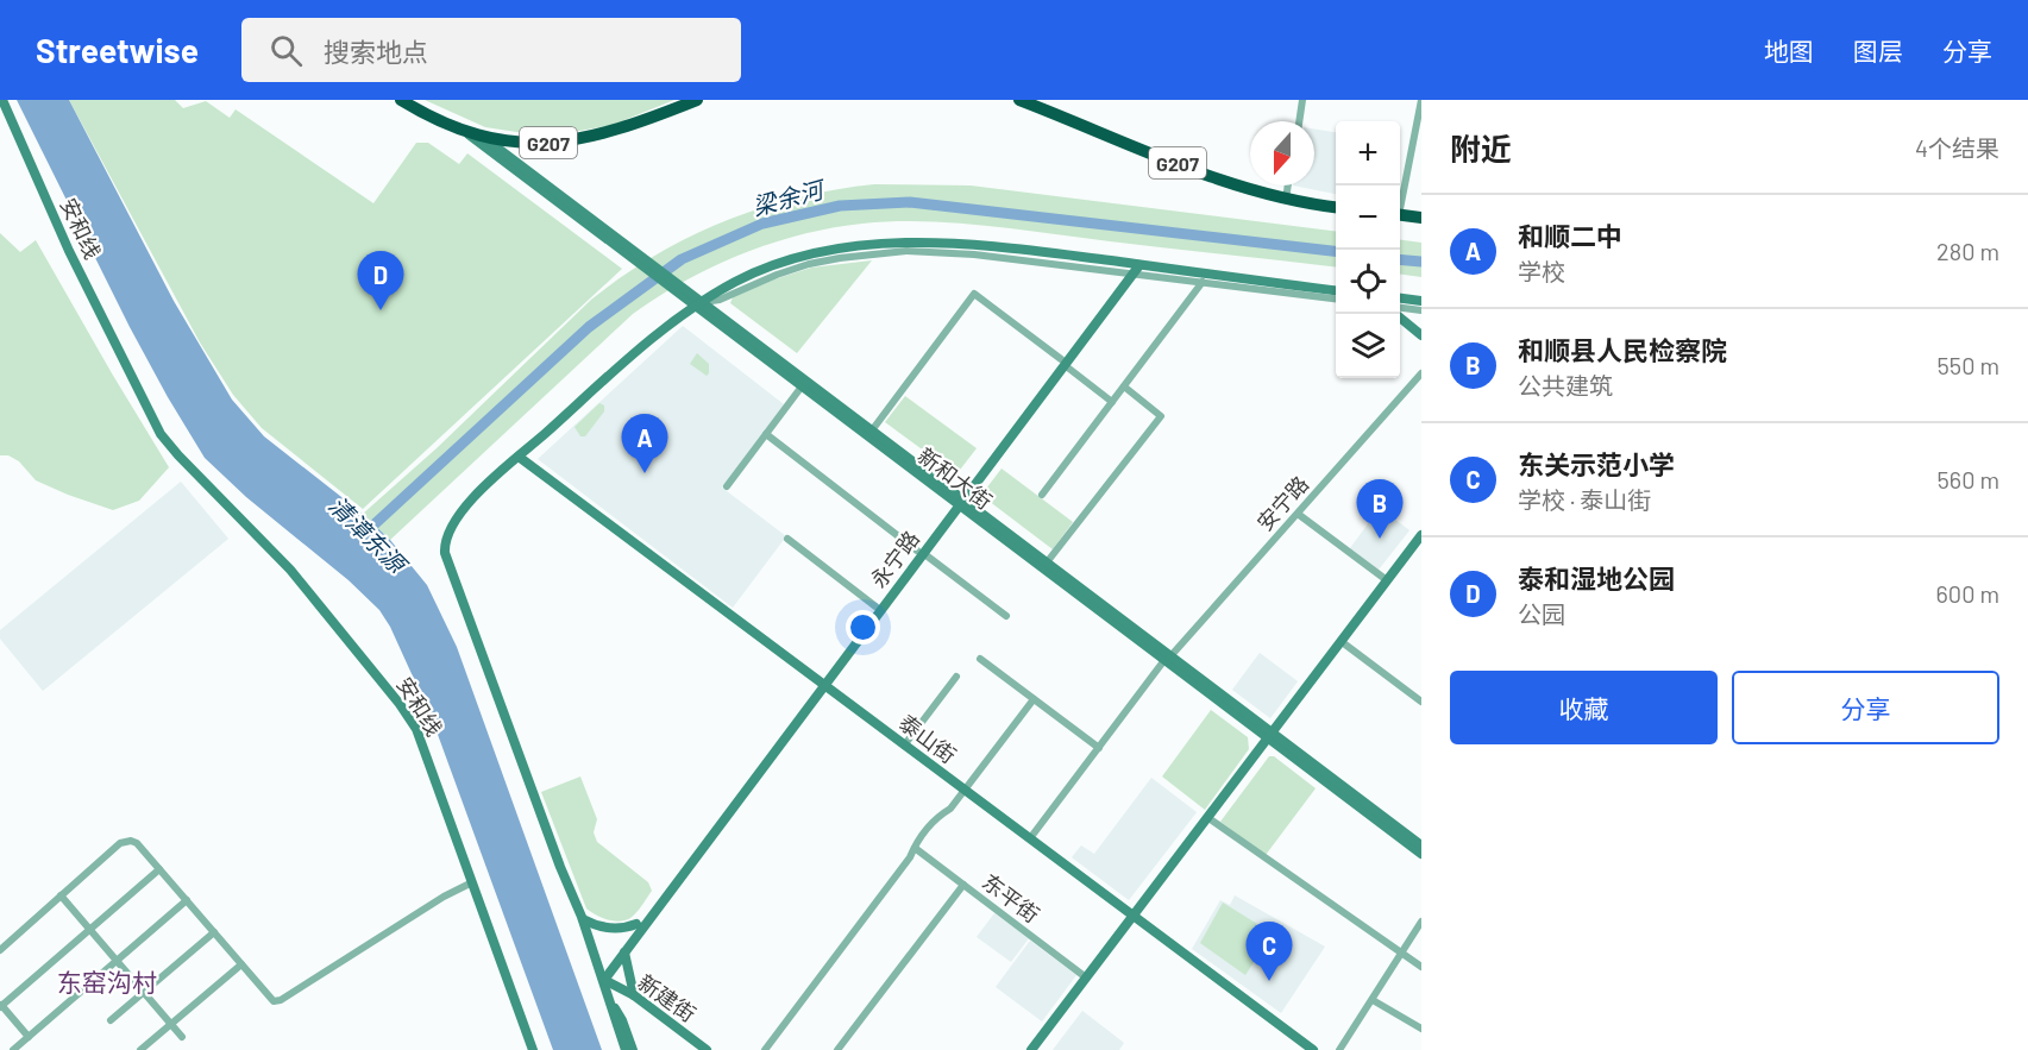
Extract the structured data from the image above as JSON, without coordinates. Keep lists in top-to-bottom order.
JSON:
{
  "streets": {
    "highway": ["G207"],
    "main road": [
      "安和线",
      "新和大街",
      "永宁路",
      "泰山街",
      "新建街"
    ],
    "street": ["安宁路", "东平街"]
  },
  "crossings": [
    ["G207", "新和大街"],
    ["新和大街", "安宁路"],
    ["新和大街", "永宁路"],
    ["安宁路", "泰山街"],
    ["永宁路", "泰山街"],
    ["永宁路", "新建街"]
  ],
  "districts": ["东窑沟村"],
  "water": ["梁余河", "清漳东源"],
  "north": "bottom",
  "page": {
    "header": "Streetwise",
    "search": "搜索地点",
    "nav": ["地图", "图层", "分享"],
    "heading": ["附近", "4个结果"],
    "map_buttons": ["+", "−"],
    "list": [
      {
        "mark": "A",
        "name": "和顺二中",
        "note": "学校",
        "value": "280 m"
      },
      {
        "mark": "B",
        "name": "和顺县人民检察院",
        "note": "公共建筑",
        "value": "550 m"
      },
      {
        "mark": "C",
        "name": "东关示范小学",
        "note": "学校 · 泰山街",
        "value": "560 m"
      },
      {
        "mark": "D",
        "name": "泰和湿地公园",
        "note": "公园",
        "value": "600 m"
      }
    ],
    "pins": [
      "D",
      "A",
      "B",
      "C"
    ],
    "buttons": ["收藏", "分享"]
  }
}
